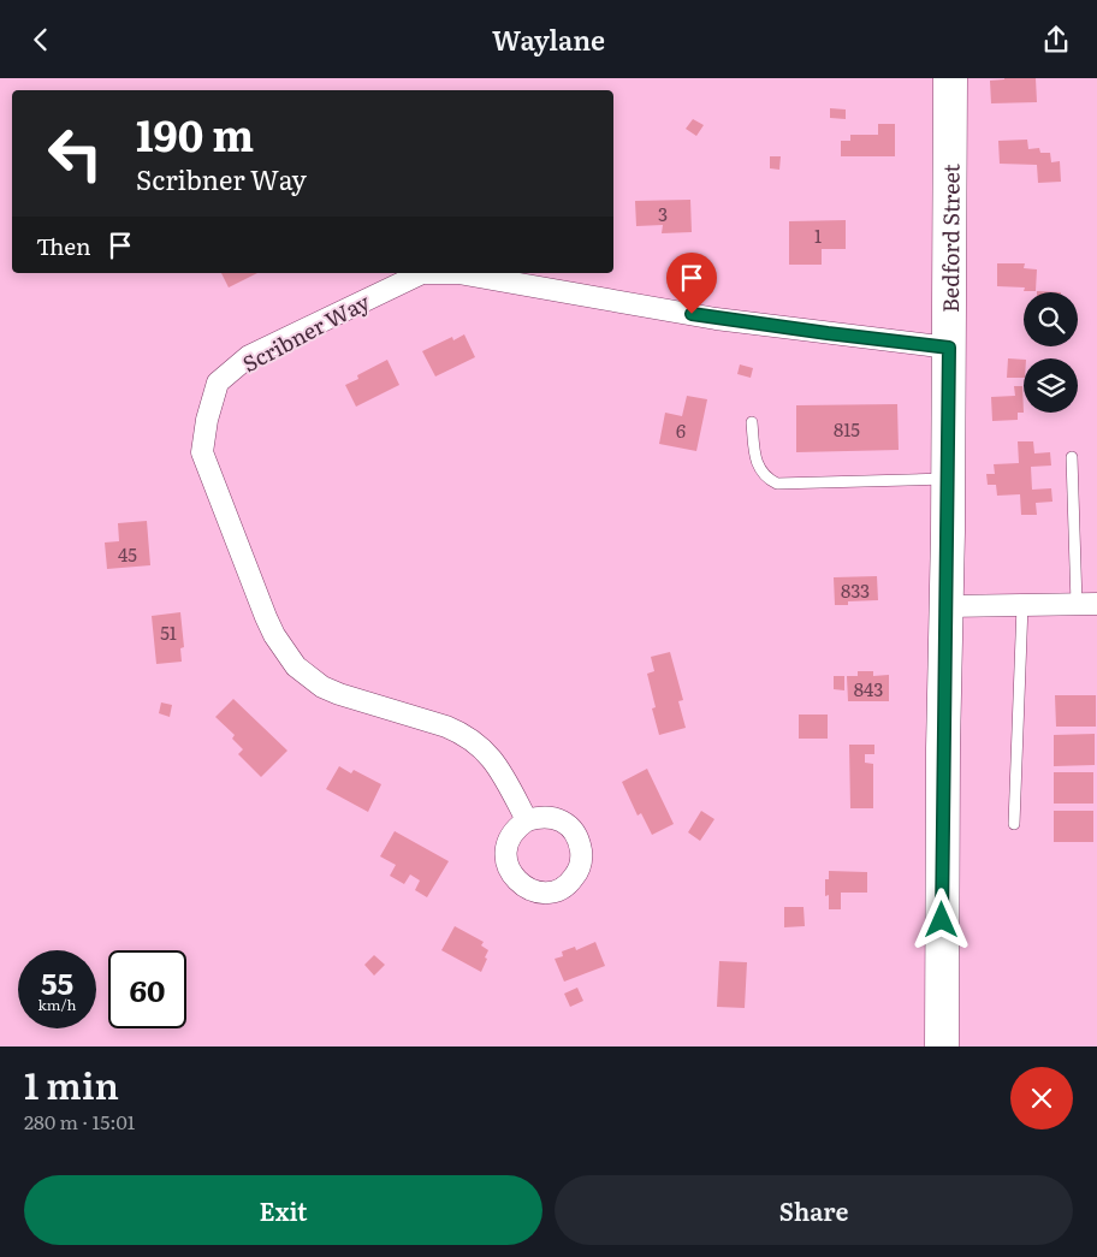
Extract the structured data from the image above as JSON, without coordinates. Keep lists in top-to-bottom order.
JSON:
{
  "streets": {
    "main road": ["Bedford Street"],
    "street": ["Scribner Way"]
  },
  "crossings": [
    ["Bedford Street", "Scribner Way"]
  ],
  "house_numbers": [
    "3",
    "1",
    "815",
    "6",
    "45",
    "833",
    "51",
    "843"
  ],
  "page": {
    "header": "Waylane",
    "turn": ["190 m", "Scribner Way"],
    "then": "Then",
    "speed": "55 km/h",
    "limit": "60",
    "heading": ["1 min", "280 m · 15:01"],
    "buttons": ["Exit", "Share"]
  }
}
